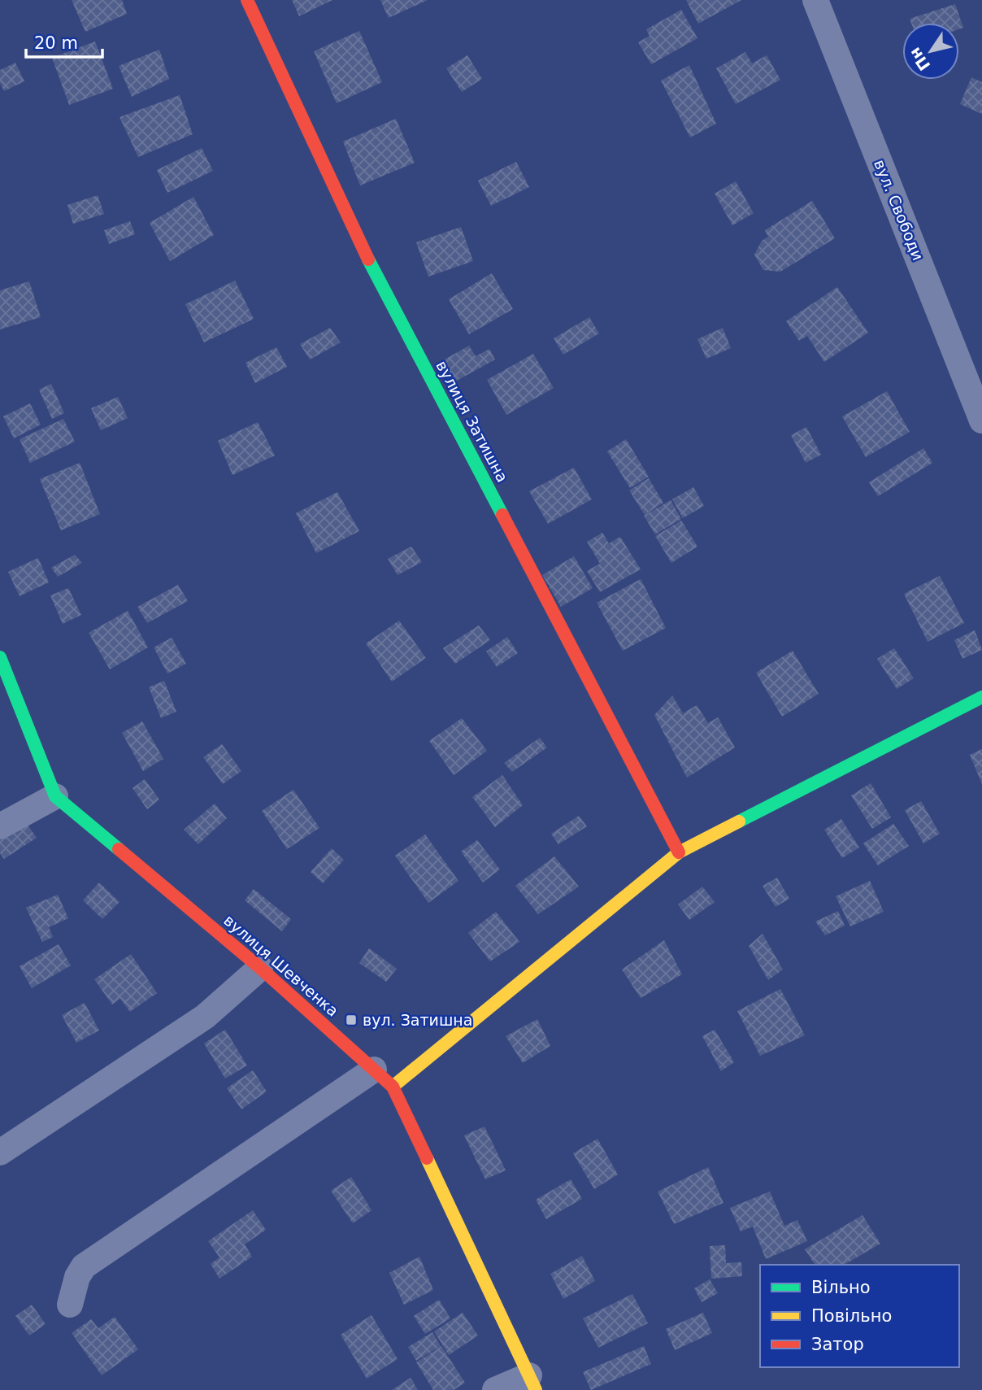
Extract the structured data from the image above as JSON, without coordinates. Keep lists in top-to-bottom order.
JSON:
{
  "streets": {
    "street": ["вул. Свободи", "вулиця Затишна", "вулиця Шевченка"]
  },
  "places": {
    "transit": ["вул. Затишна"]
  },
  "legend": ["Вільно", "Повільно", "Затор"],
  "scale_bar": "20 m",
  "north": "bottom left"
}
